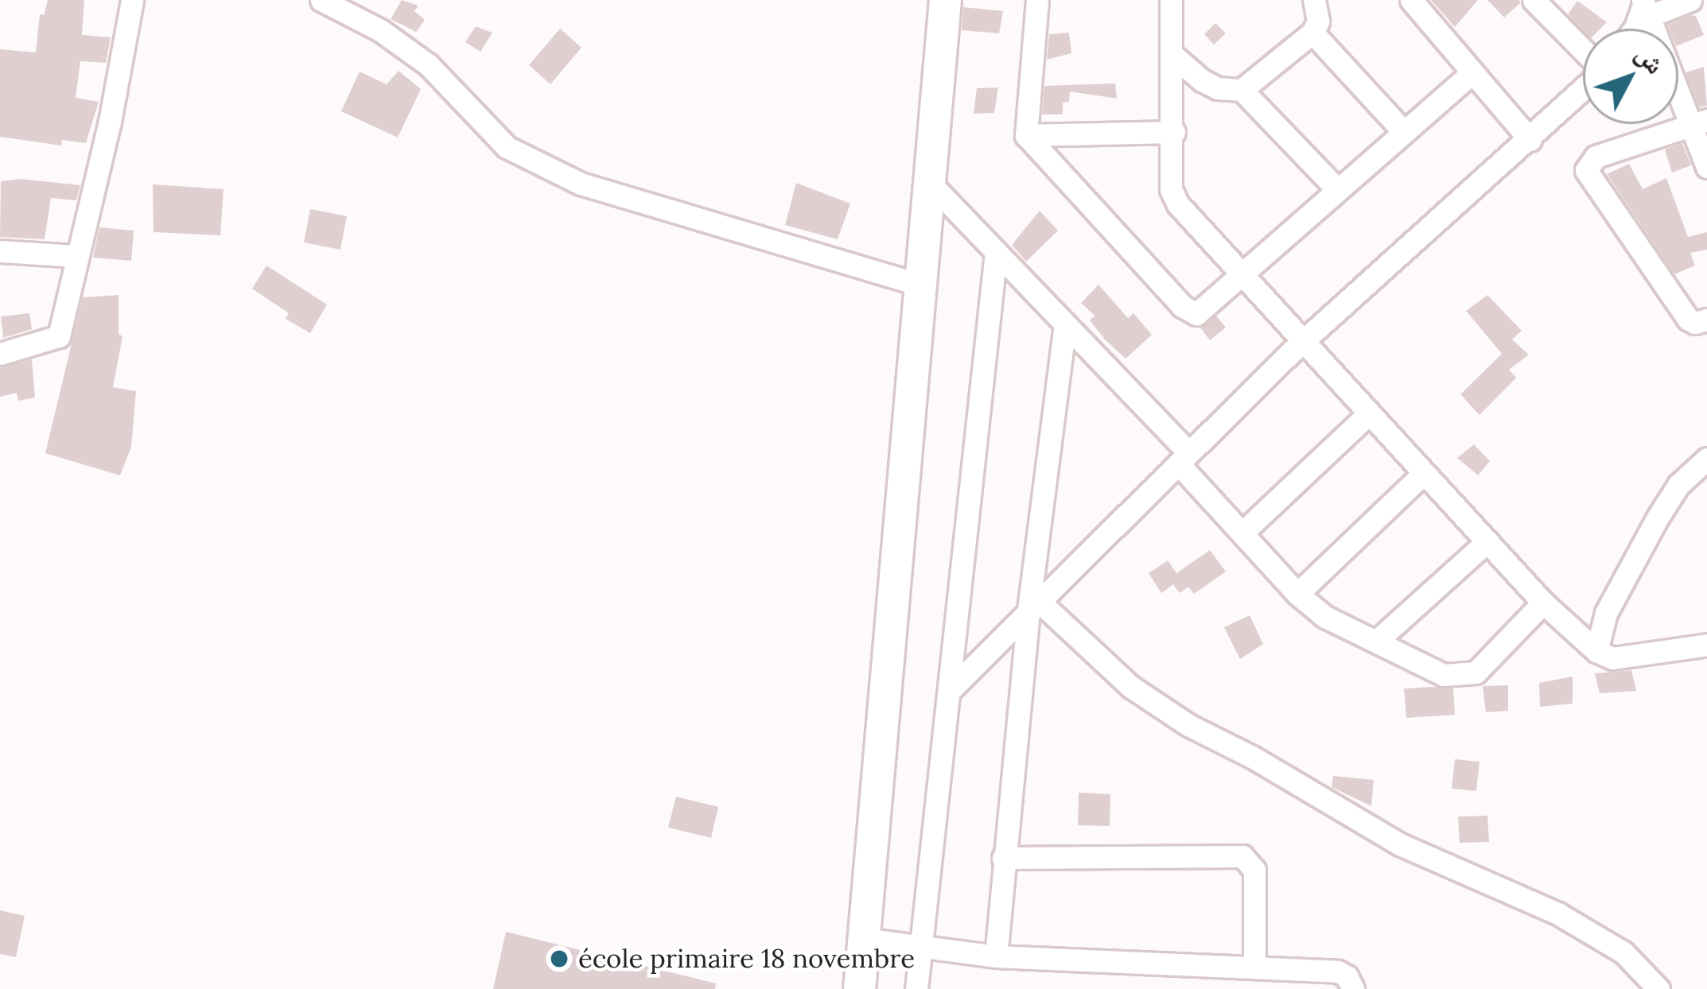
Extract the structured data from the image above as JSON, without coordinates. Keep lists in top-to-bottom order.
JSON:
{
  "places": ["école primaire 18 novembre"],
  "north": "top right"
}
